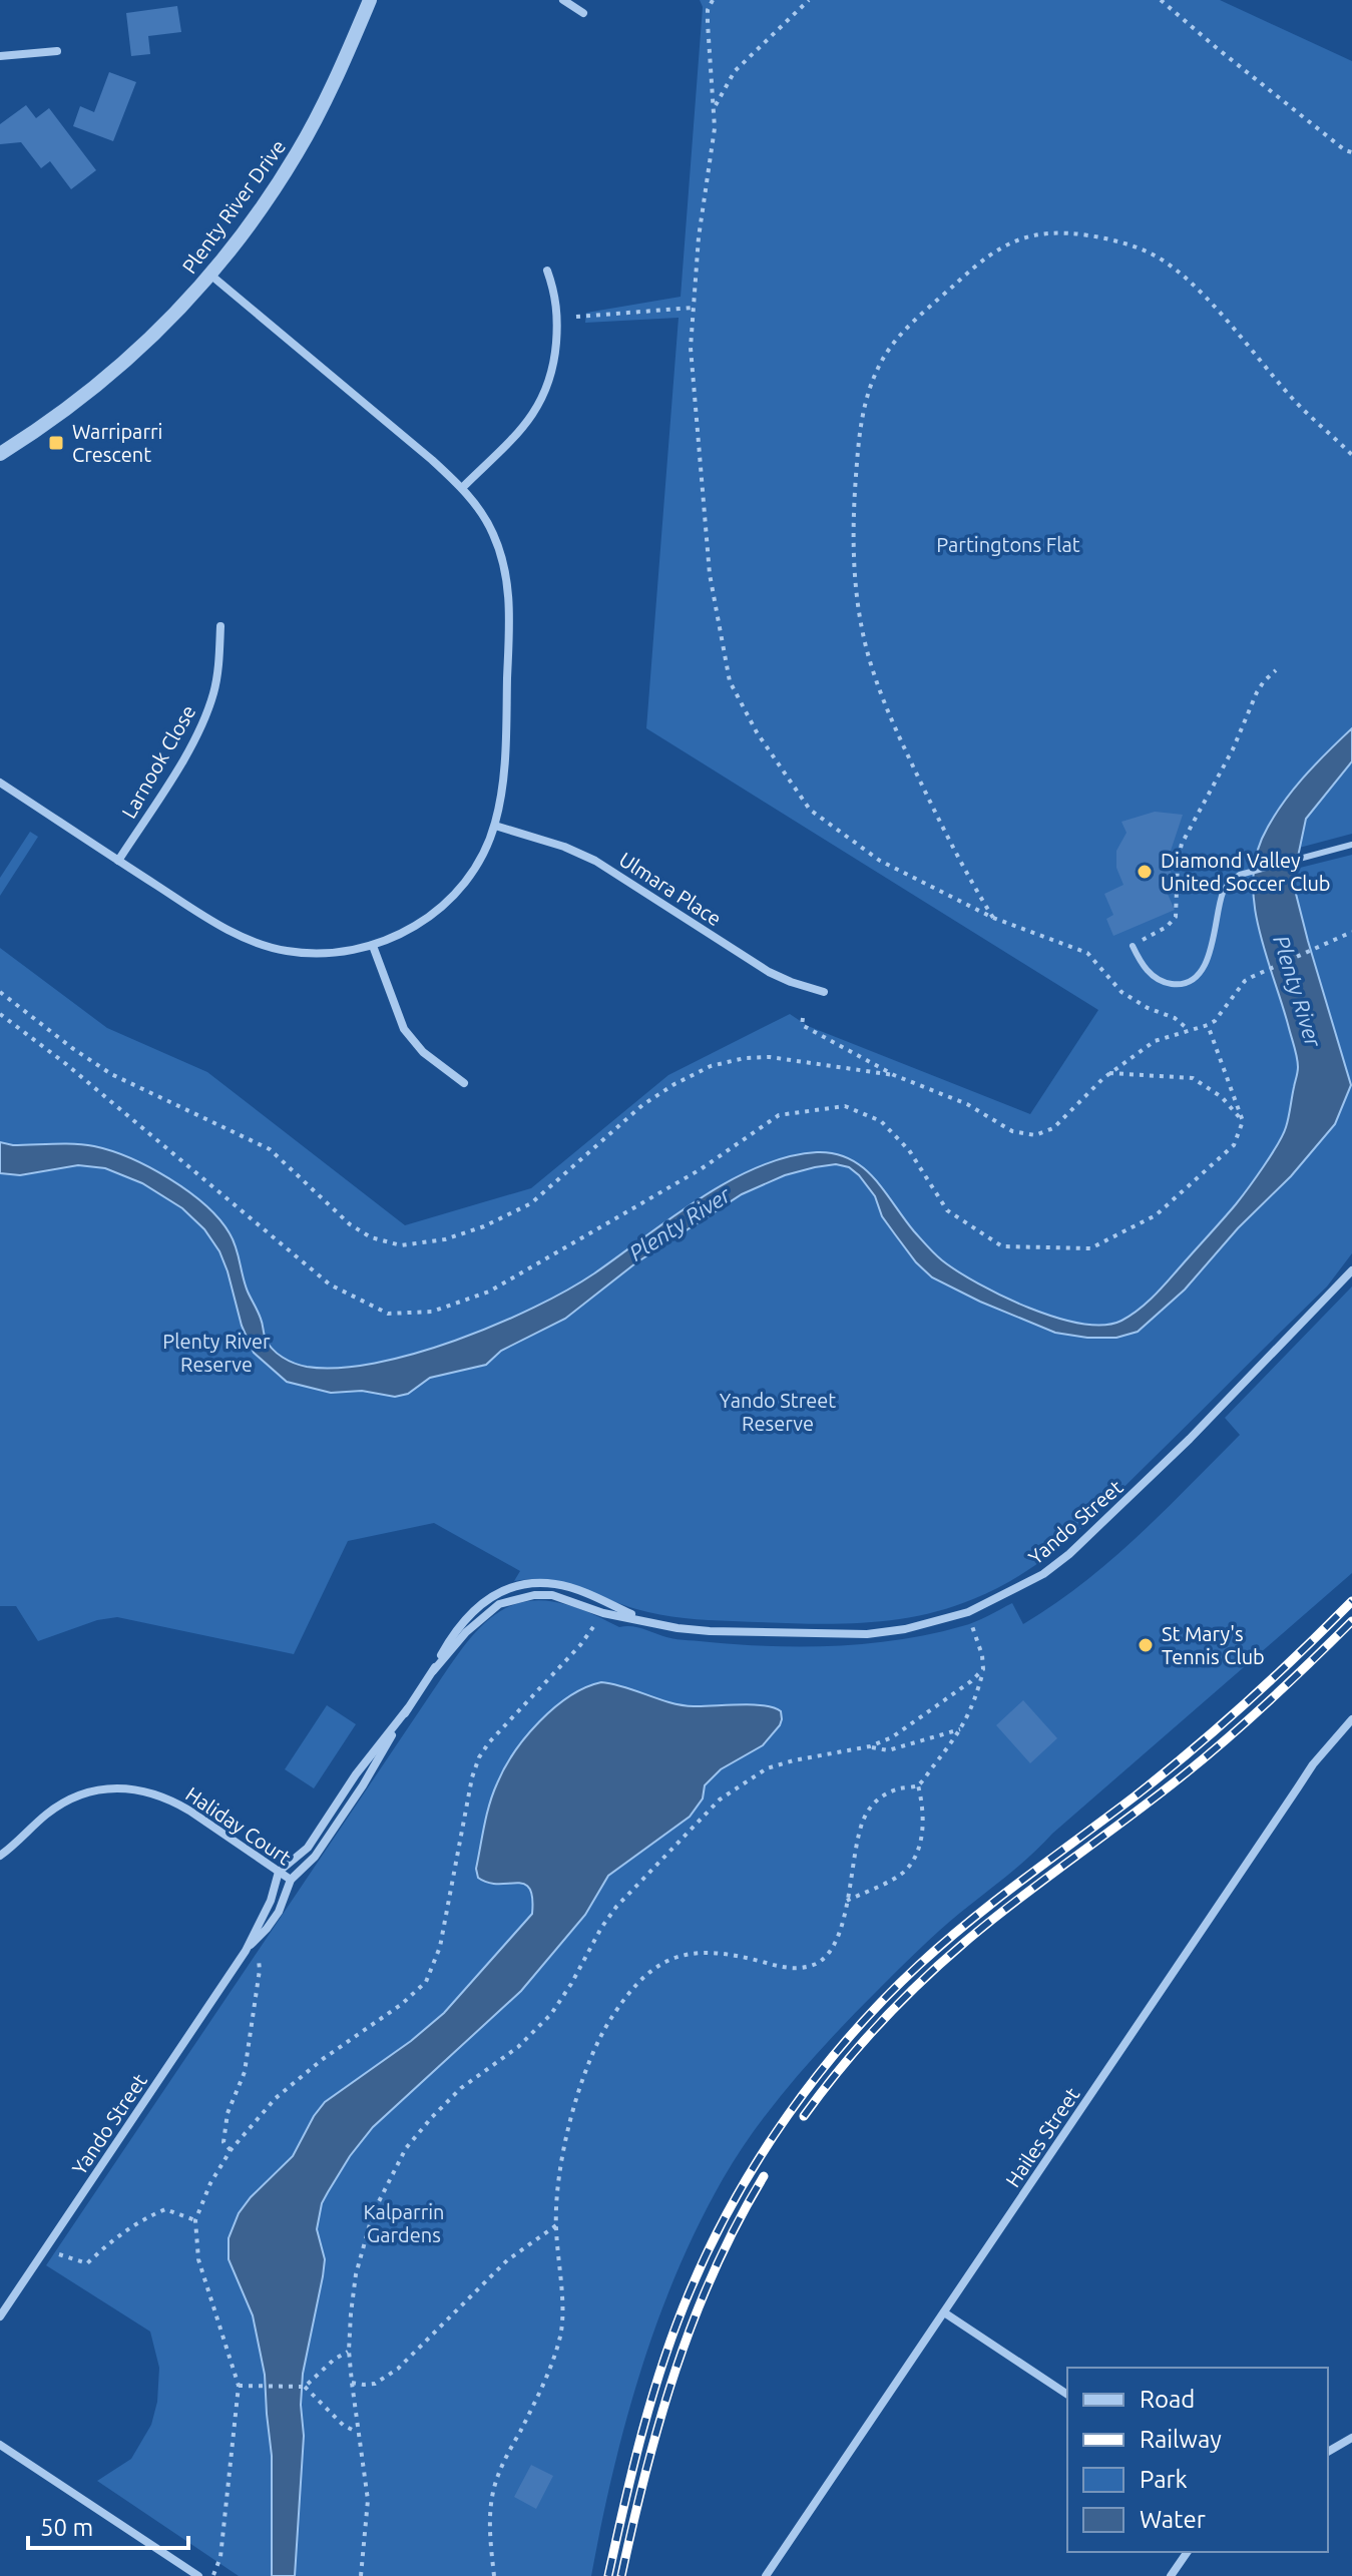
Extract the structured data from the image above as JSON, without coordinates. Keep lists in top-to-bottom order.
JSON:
{
  "streets": {
    "street": [
      "Plenty River Drive",
      "Larnook Close",
      "Ulmara Place",
      "Yando Street",
      "Haliday Court",
      "Hailes Street"
    ]
  },
  "crossings": [
    ["Yando Street", "Haliday Court"]
  ],
  "water": ["Plenty River"],
  "parks": [
    "Partingtons Flat",
    "Plenty River Reserve",
    "Yando Street Reserve",
    "Kalparrin Gardens"
  ],
  "places": {
    "transit": ["Warriparri Crescent"],
    "other": ["Diamond Valley United Soccer Club", "St Mary's Tennis Club"]
  },
  "legend": [
    "Road",
    "Railway",
    "Park",
    "Water"
  ],
  "scale_bar": "50 m"
}
